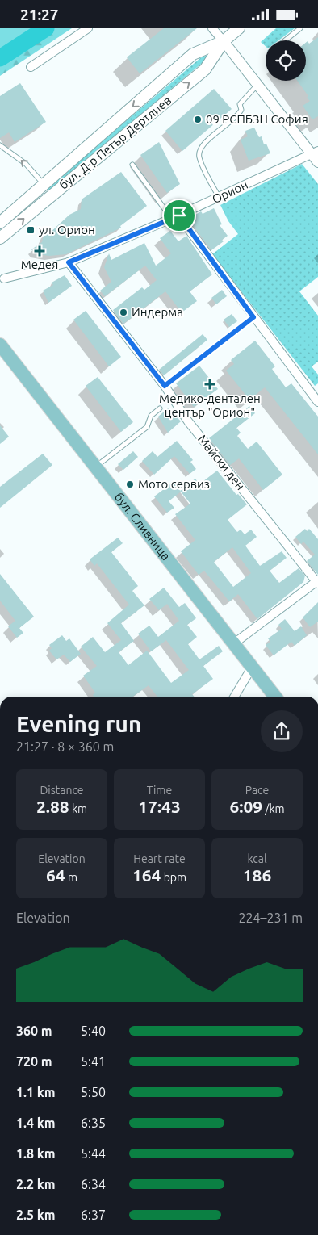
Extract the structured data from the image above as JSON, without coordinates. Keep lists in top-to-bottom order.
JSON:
{
  "streets": {
    "main road": ["бул. Д-р Петър Дертлиев", "бул. Сливница"],
    "street": ["Орион", "Майски ден"]
  },
  "crossings": [
    ["Орион", "Майски ден"]
  ],
  "places": {
    "other": ["09 РСПБЗН София", "Индерма", "Мото сервиз"],
    "transit": ["ул. Орион"],
    "health": ["Медея", "Медико-дентален център \"Орион\""]
  },
  "page": {
    "status": "21:27",
    "heading": ["Evening run", "21:27 · 8 × 360 m"],
    "stats": [
      ["Distance", "2.88 km"],
      ["Time", "17:43"],
      ["Pace", "6:09 /km"],
      ["Elevation", "64 m"],
      ["Heart rate", "164 bpm"],
      ["kcal", "186"]
    ],
    "chart": ["Elevation", "224–231 m"],
    "list": [
      {
        "name": "360 m",
        "note": "5:40"
      },
      {
        "name": "720 m",
        "note": "5:41"
      },
      {
        "name": "1.1 km",
        "note": "5:50"
      },
      {
        "name": "1.4 km",
        "note": "6:35"
      },
      {
        "name": "1.8 km",
        "note": "5:44"
      },
      {
        "name": "2.2 km",
        "note": "6:34"
      },
      {
        "name": "2.5 km",
        "note": "6:37"
      }
    ]
  }
}
